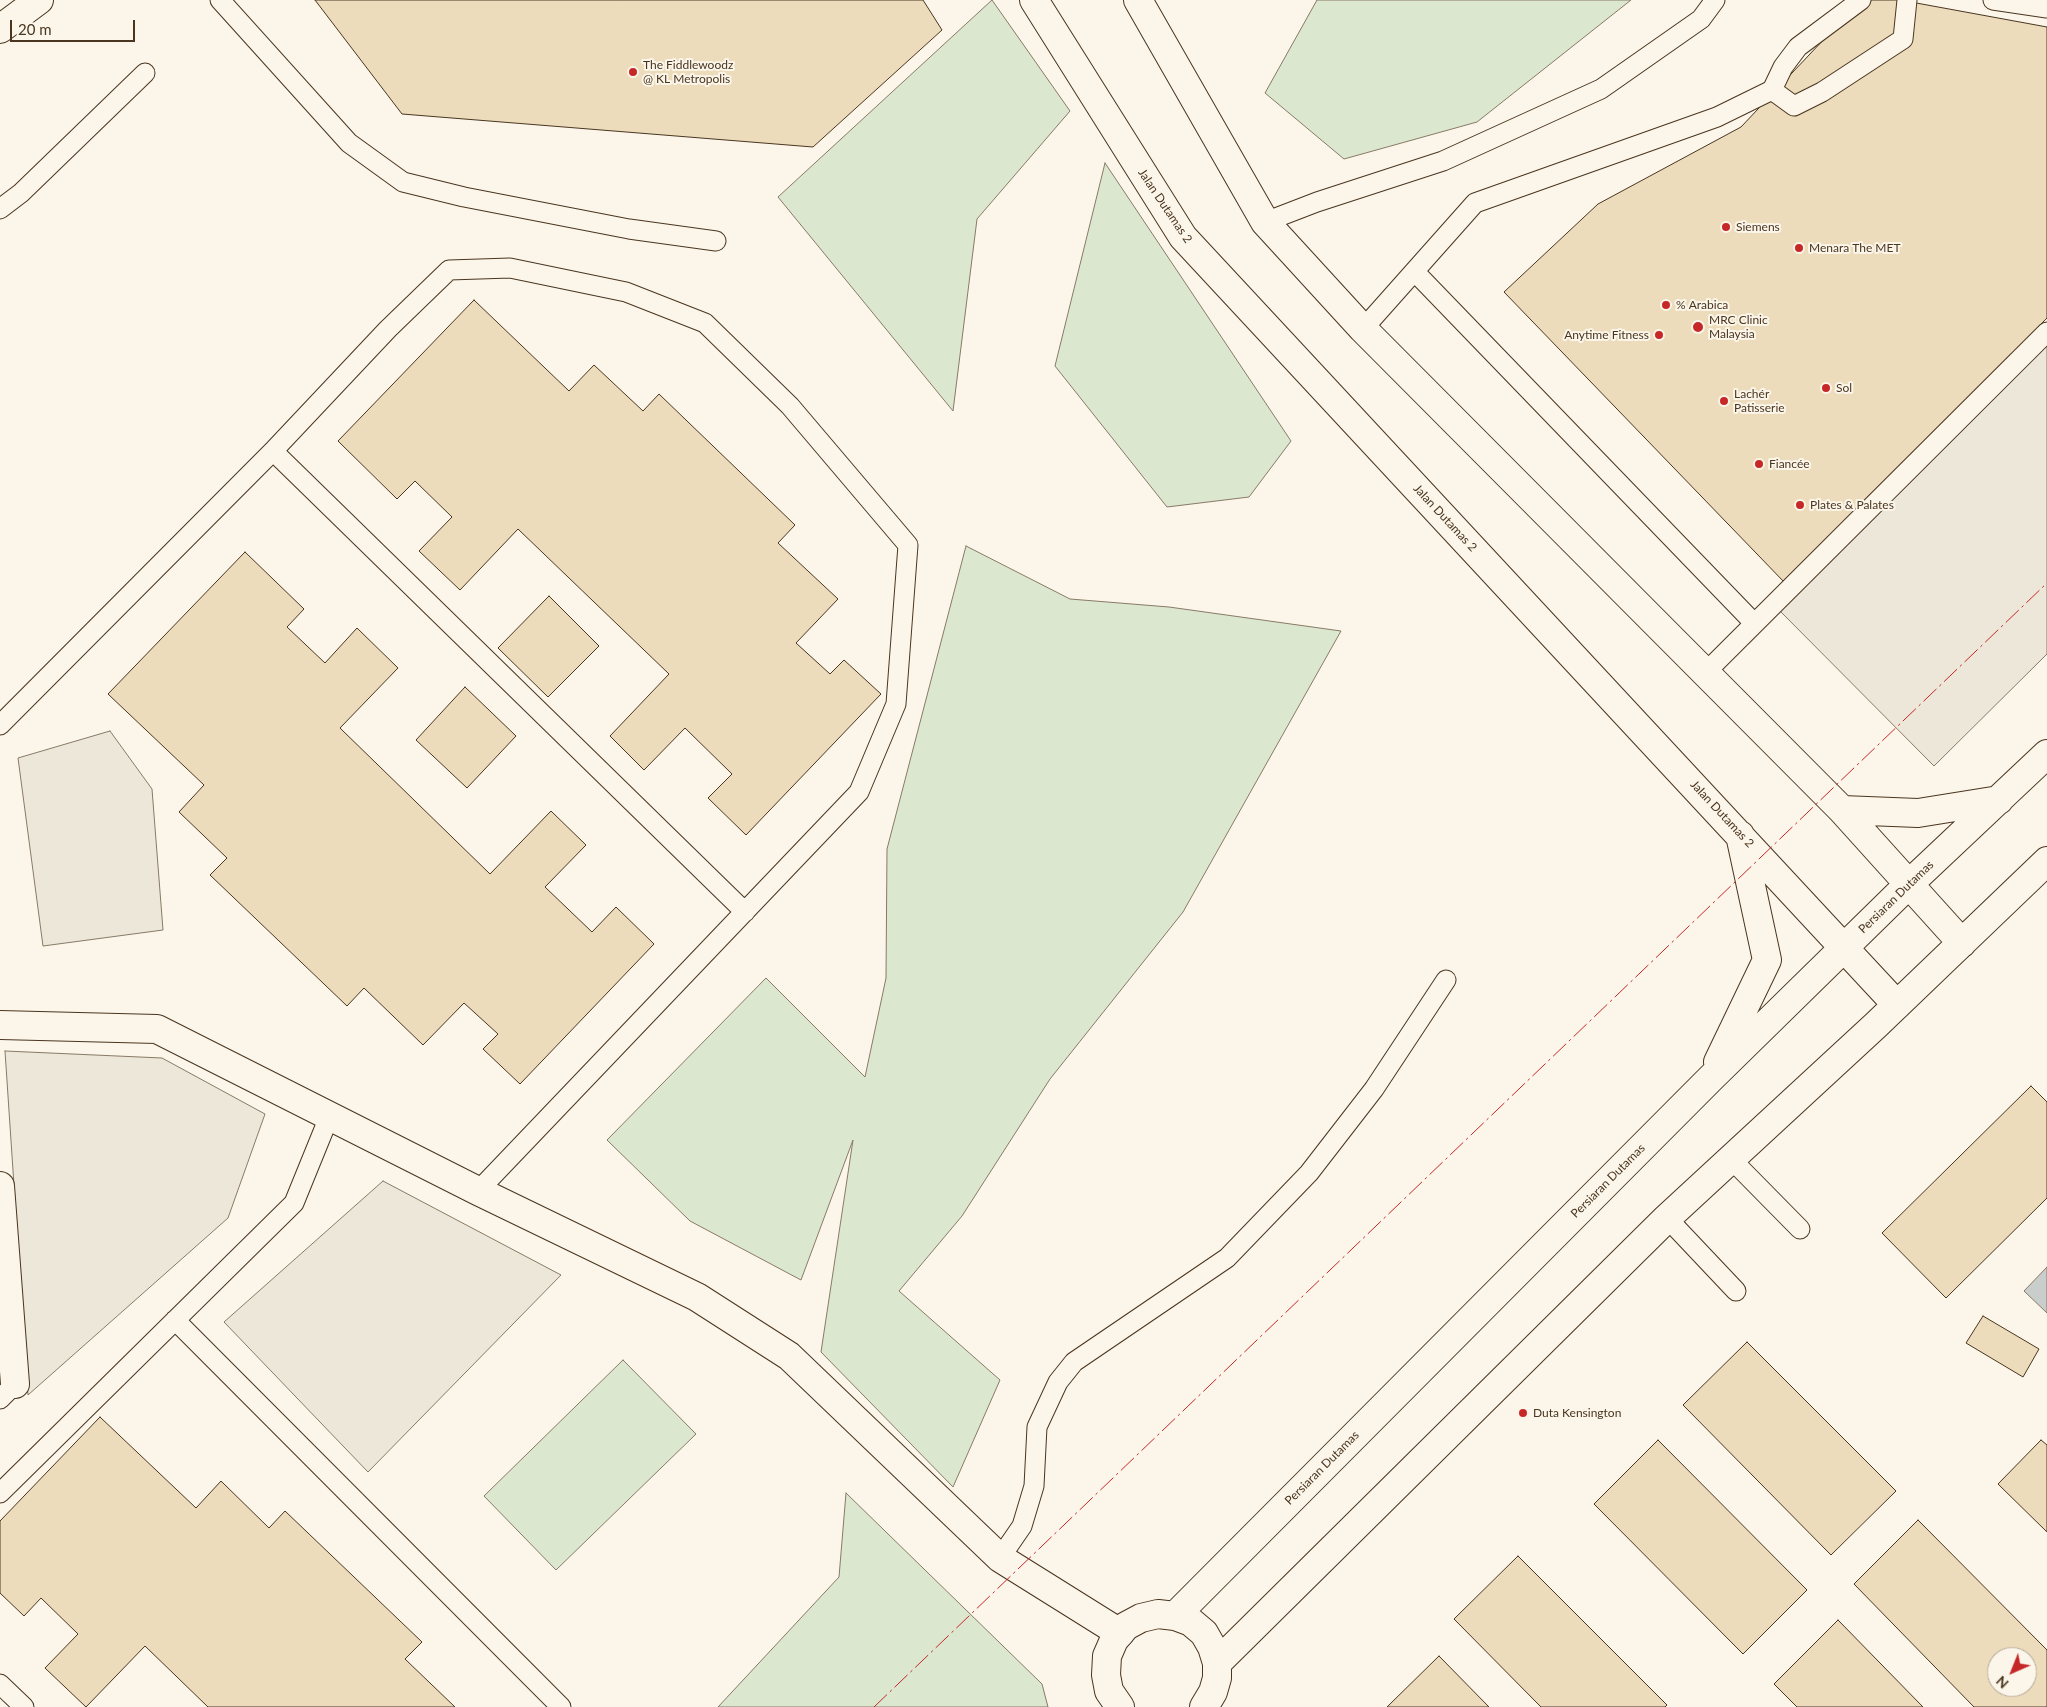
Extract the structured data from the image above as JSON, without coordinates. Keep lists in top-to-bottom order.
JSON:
{
  "streets": {
    "street": ["Jalan Dutamas 2", "Persiaran Dutamas"]
  },
  "crossings": [
    ["Jalan Dutamas 2", "Persiaran Dutamas"]
  ],
  "places": [
    "The Fiddlewoodz @ KL Metropolis",
    "Siemens",
    "Menara The MET",
    "% Arabica",
    "MRC Clinic Malaysia",
    "Anytime Fitness",
    "Sol",
    "Lachér Patisserie",
    "Fiancée",
    "Plates & Palates",
    "Duta Kensington"
  ],
  "scale_bar": "20 m",
  "north": "bottom left"
}
